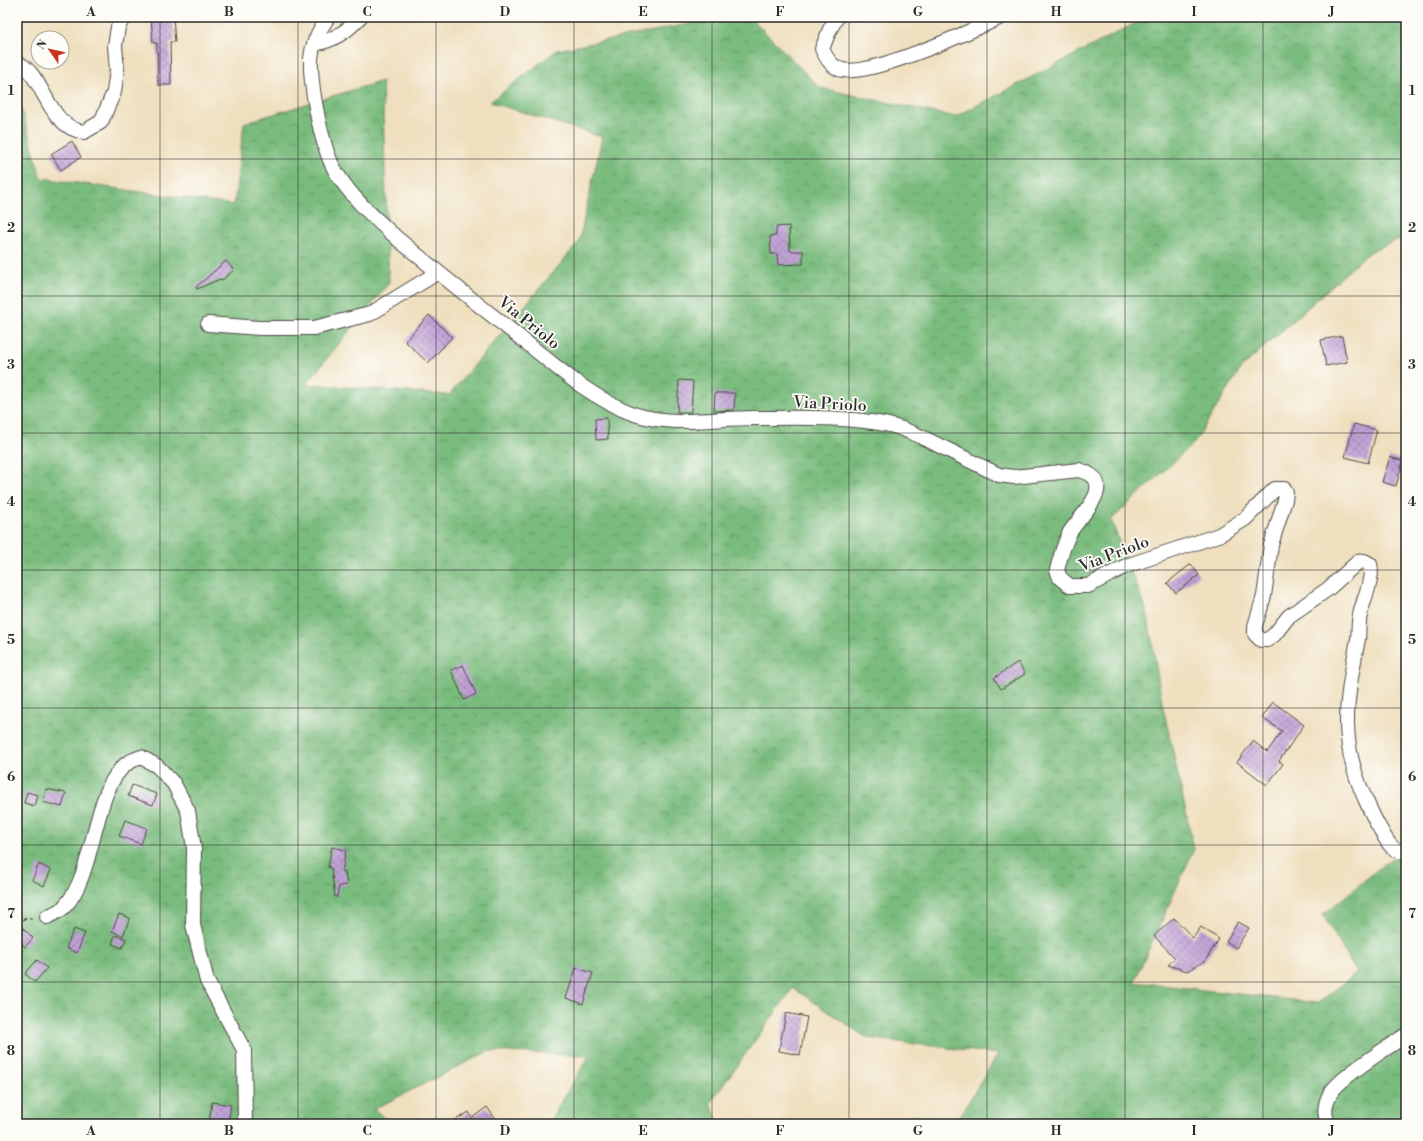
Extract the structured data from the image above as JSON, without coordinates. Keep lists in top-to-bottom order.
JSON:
{
  "streets": {
    "street": ["Via Priolo"]
  },
  "north": "top left",
  "grid": {
    "columns": [
      "A",
      "B",
      "C",
      "D",
      "E",
      "F",
      "G",
      "H",
      "I",
      "J"
    ],
    "rows": [
      "1",
      "2",
      "3",
      "4",
      "5",
      "6",
      "7",
      "8"
    ]
  }
}
